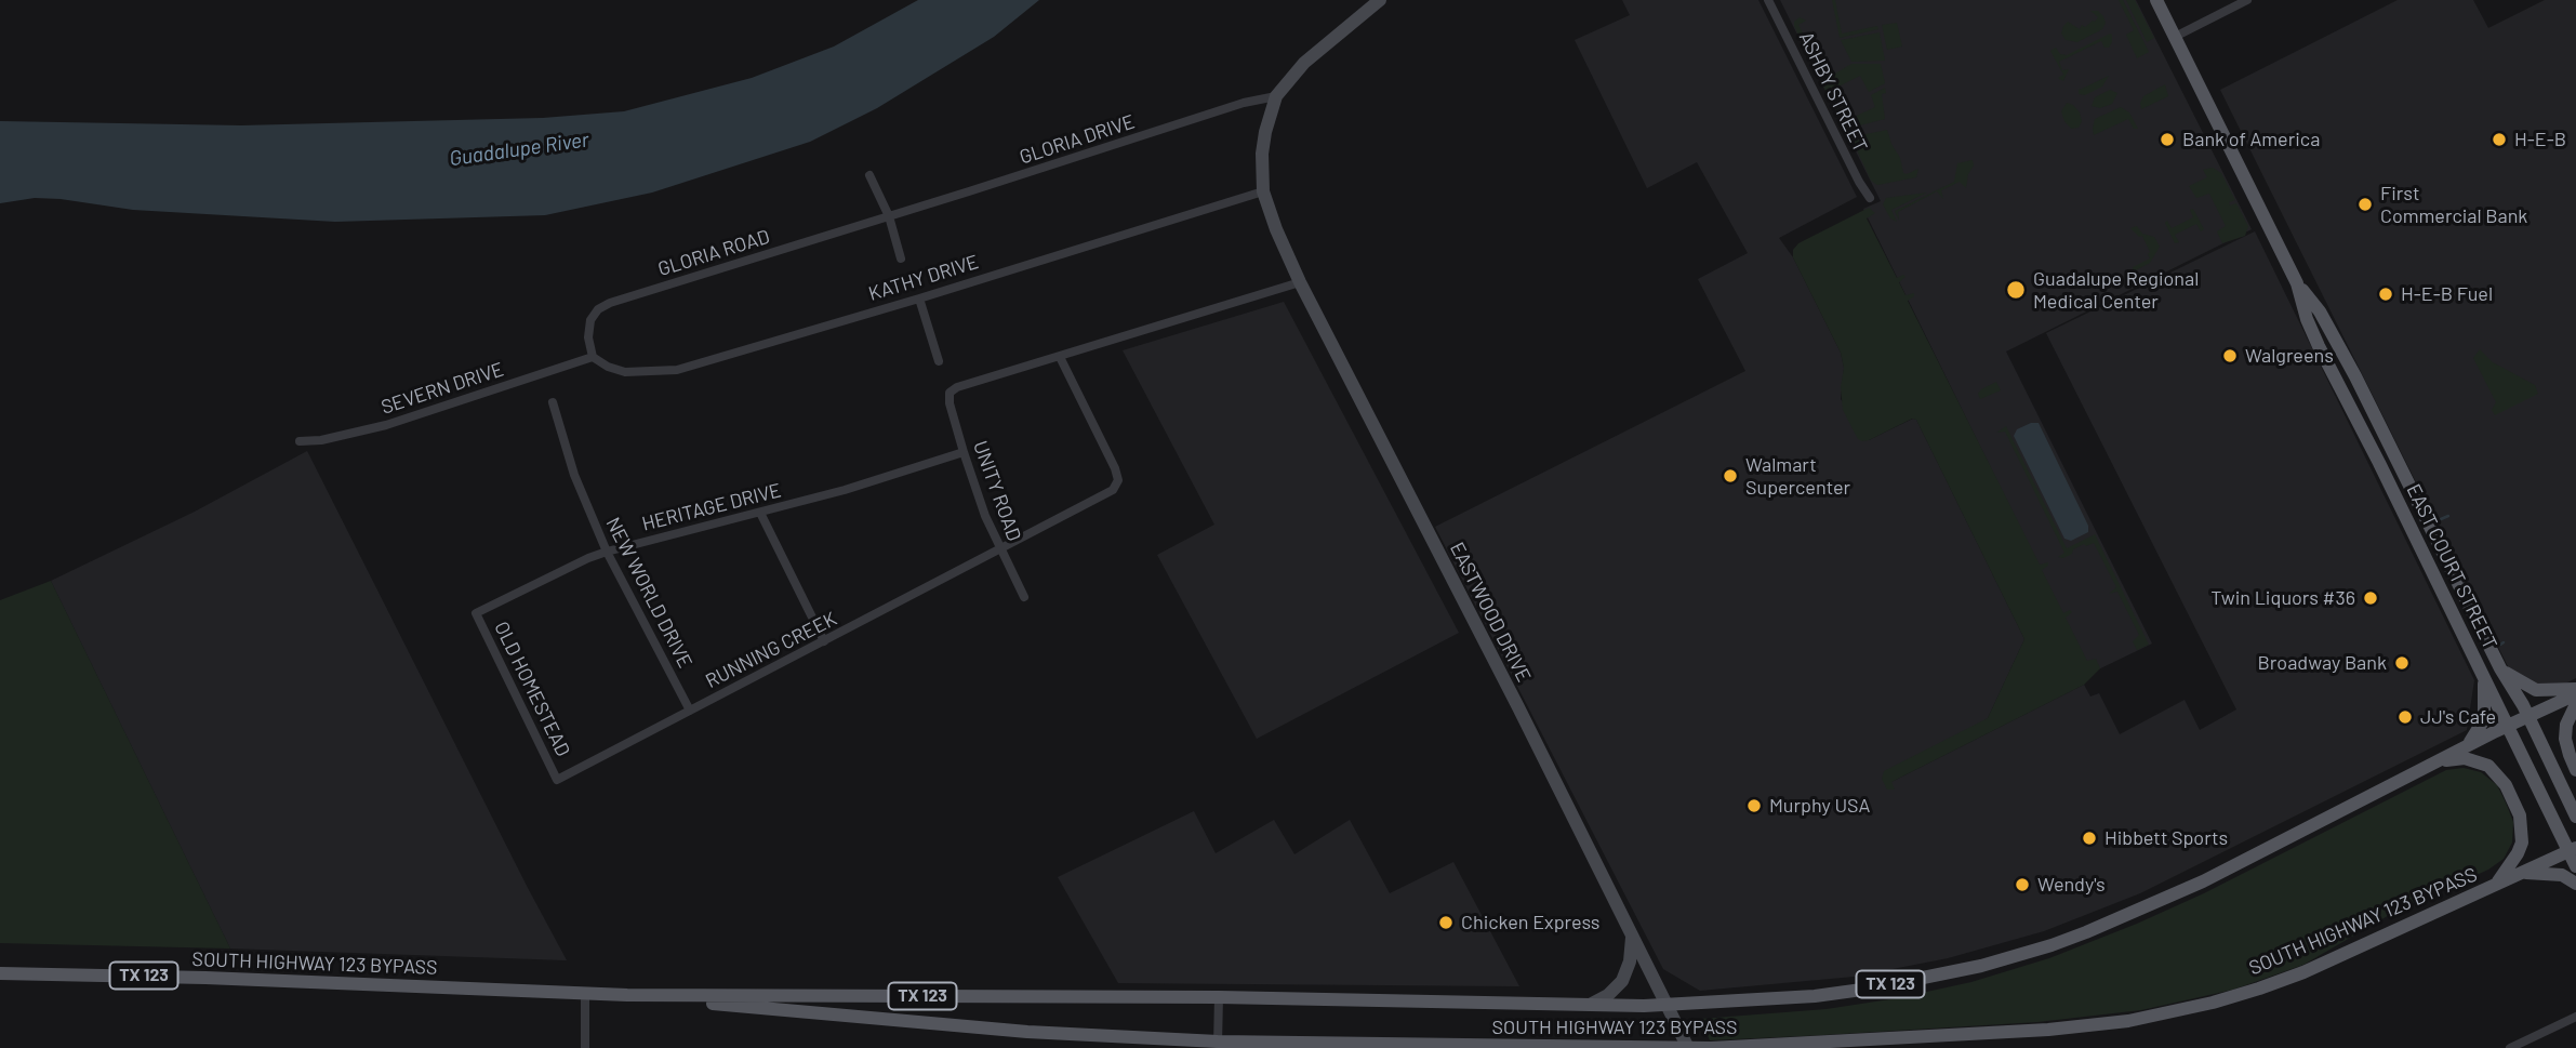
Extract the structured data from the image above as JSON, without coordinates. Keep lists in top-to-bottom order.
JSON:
{
  "streets": {
    "main road": [
      "EAST COURT STREET",
      "EASTWOOD DRIVE",
      "SOUTH HIGHWAY 123 BYPASS",
      "TX 123"
    ],
    "street": [
      "ASHBY STREET",
      "GLORIA DRIVE",
      "GLORIA ROAD",
      "KATHY DRIVE",
      "SEVERN DRIVE",
      "UNITY ROAD",
      "HERITAGE DRIVE",
      "NEW WORLD DRIVE",
      "RUNNING CREEK",
      "OLD HOMESTEAD"
    ]
  },
  "crossings": [
    ["GLORIA DRIVE", "GLORIA ROAD"],
    ["GLORIA DRIVE", "EASTWOOD DRIVE"],
    ["GLORIA ROAD", "KATHY DRIVE"],
    ["GLORIA ROAD", "SEVERN DRIVE"],
    ["KATHY DRIVE", "SEVERN DRIVE"],
    ["KATHY DRIVE", "EASTWOOD DRIVE"],
    ["UNITY ROAD", "HERITAGE DRIVE"],
    ["UNITY ROAD", "RUNNING CREEK"],
    ["HERITAGE DRIVE", "NEW WORLD DRIVE"],
    ["HERITAGE DRIVE", "OLD HOMESTEAD"],
    ["EAST COURT STREET", "SOUTH HIGHWAY 123 BYPASS"],
    ["EAST COURT STREET", "TX 123"],
    ["NEW WORLD DRIVE", "RUNNING CREEK"],
    ["EASTWOOD DRIVE", "SOUTH HIGHWAY 123 BYPASS"],
    ["RUNNING CREEK", "OLD HOMESTEAD"],
    ["SOUTH HIGHWAY 123 BYPASS", "TX 123"]
  ],
  "water": ["Guadalupe River"],
  "places": [
    "Bank of America",
    "H-E-B",
    "First Commercial Bank",
    "Guadalupe Regional Medical Center",
    "H-E-B Fuel",
    "Walgreens",
    "Walmart Supercenter",
    "Twin Liquors #36",
    "Broadway Bank",
    "JJ's Cafe",
    "Murphy USA",
    "Hibbett Sports",
    "Wendy's",
    "Chicken Express"
  ]
}
